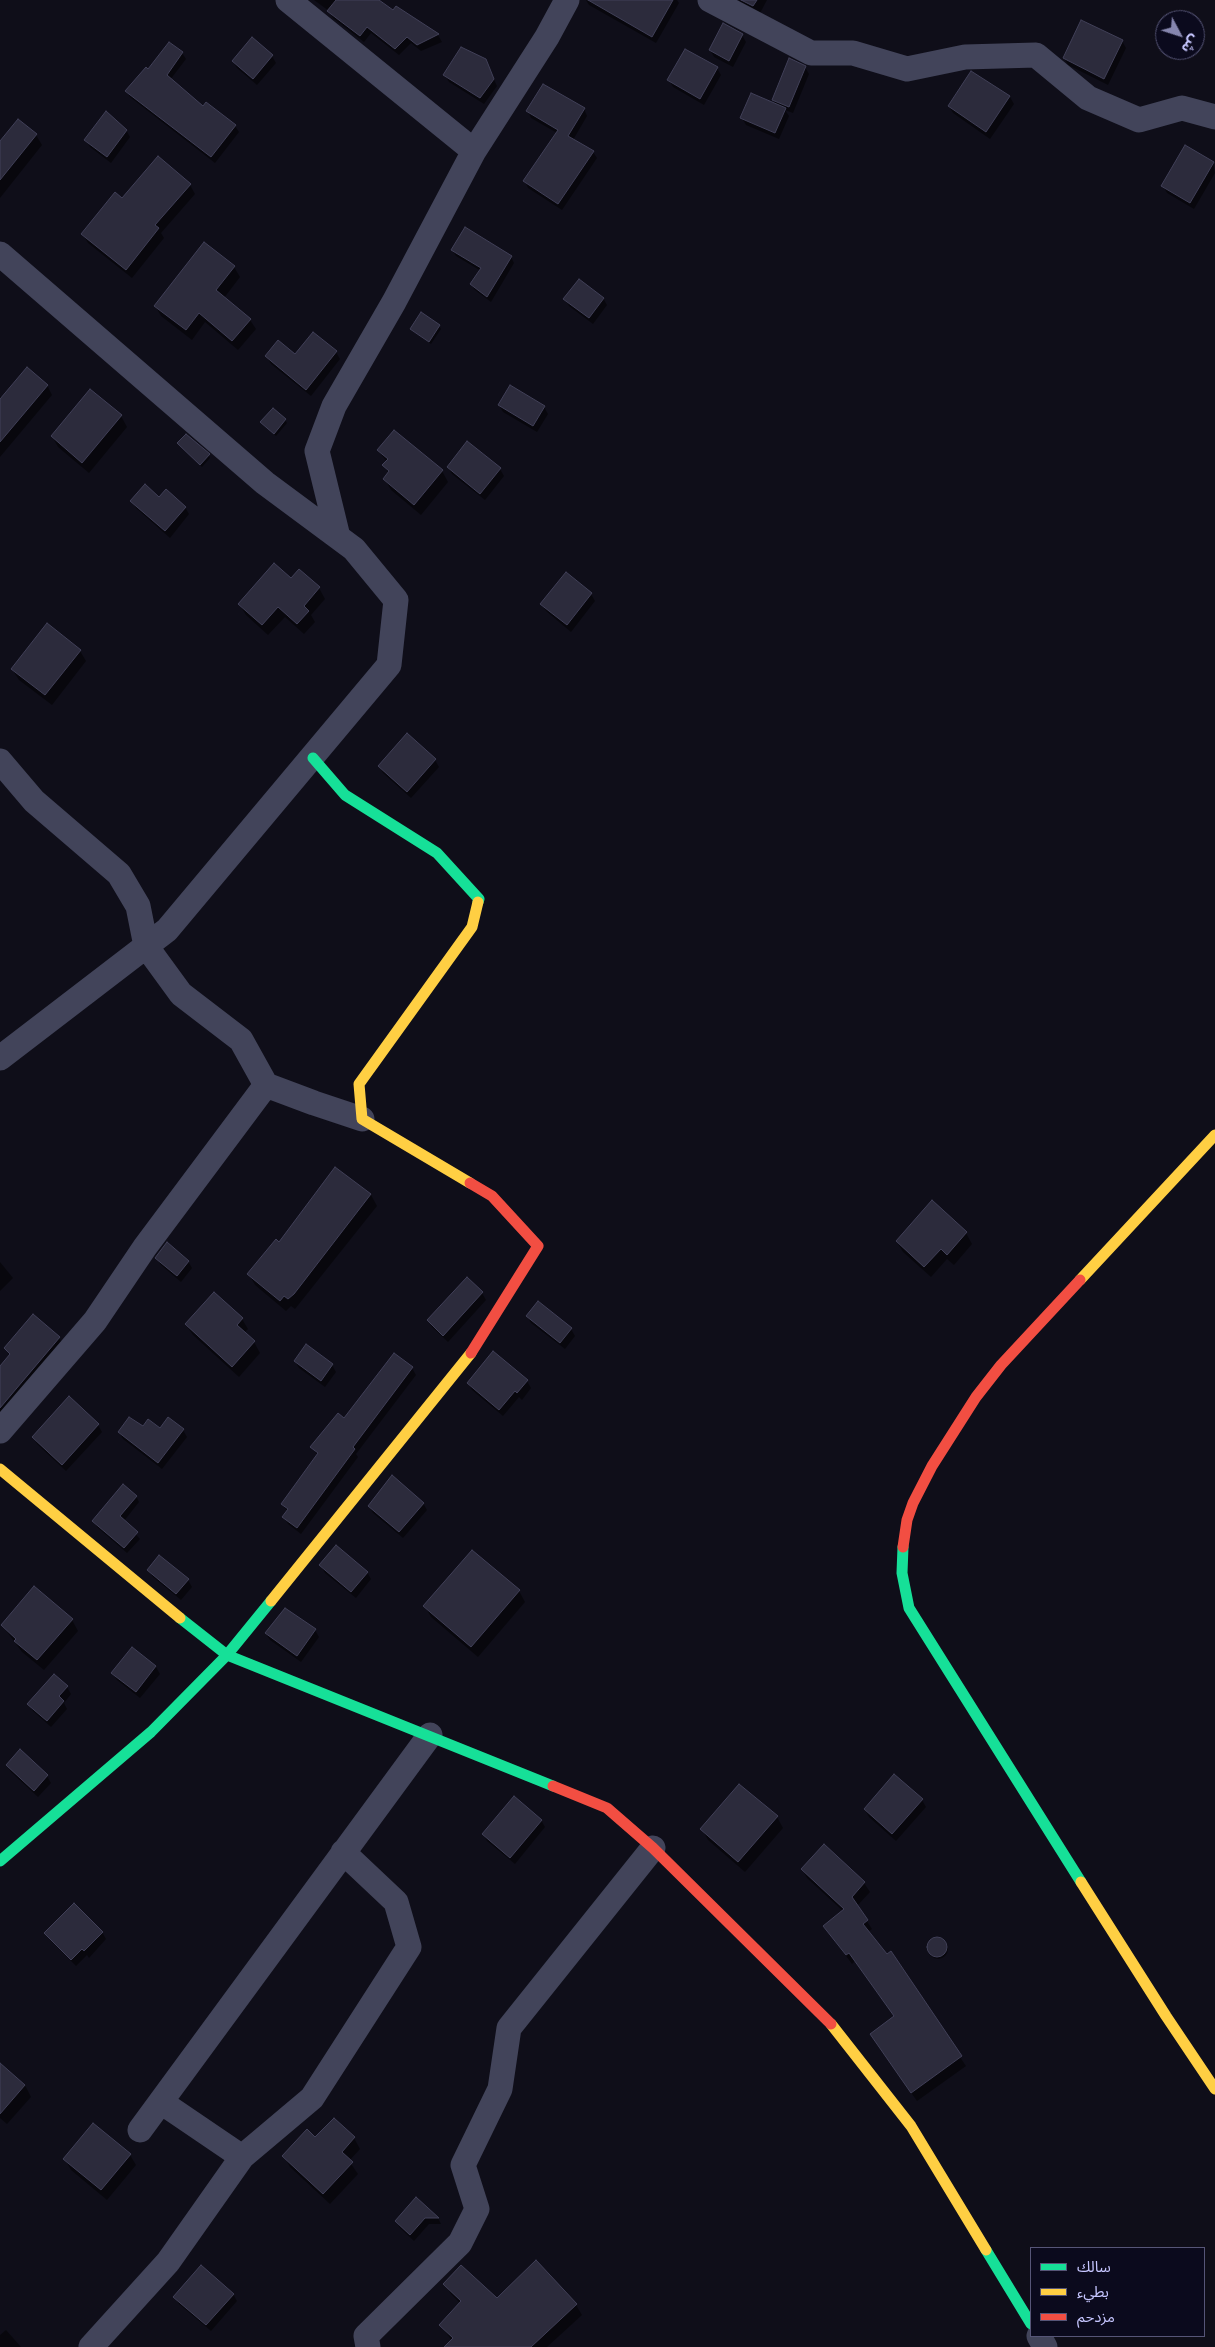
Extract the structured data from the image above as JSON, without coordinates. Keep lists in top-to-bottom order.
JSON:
{
  "legend": ["سالك", "بطيء", "مزدحم"],
  "north": "bottom right"
}
